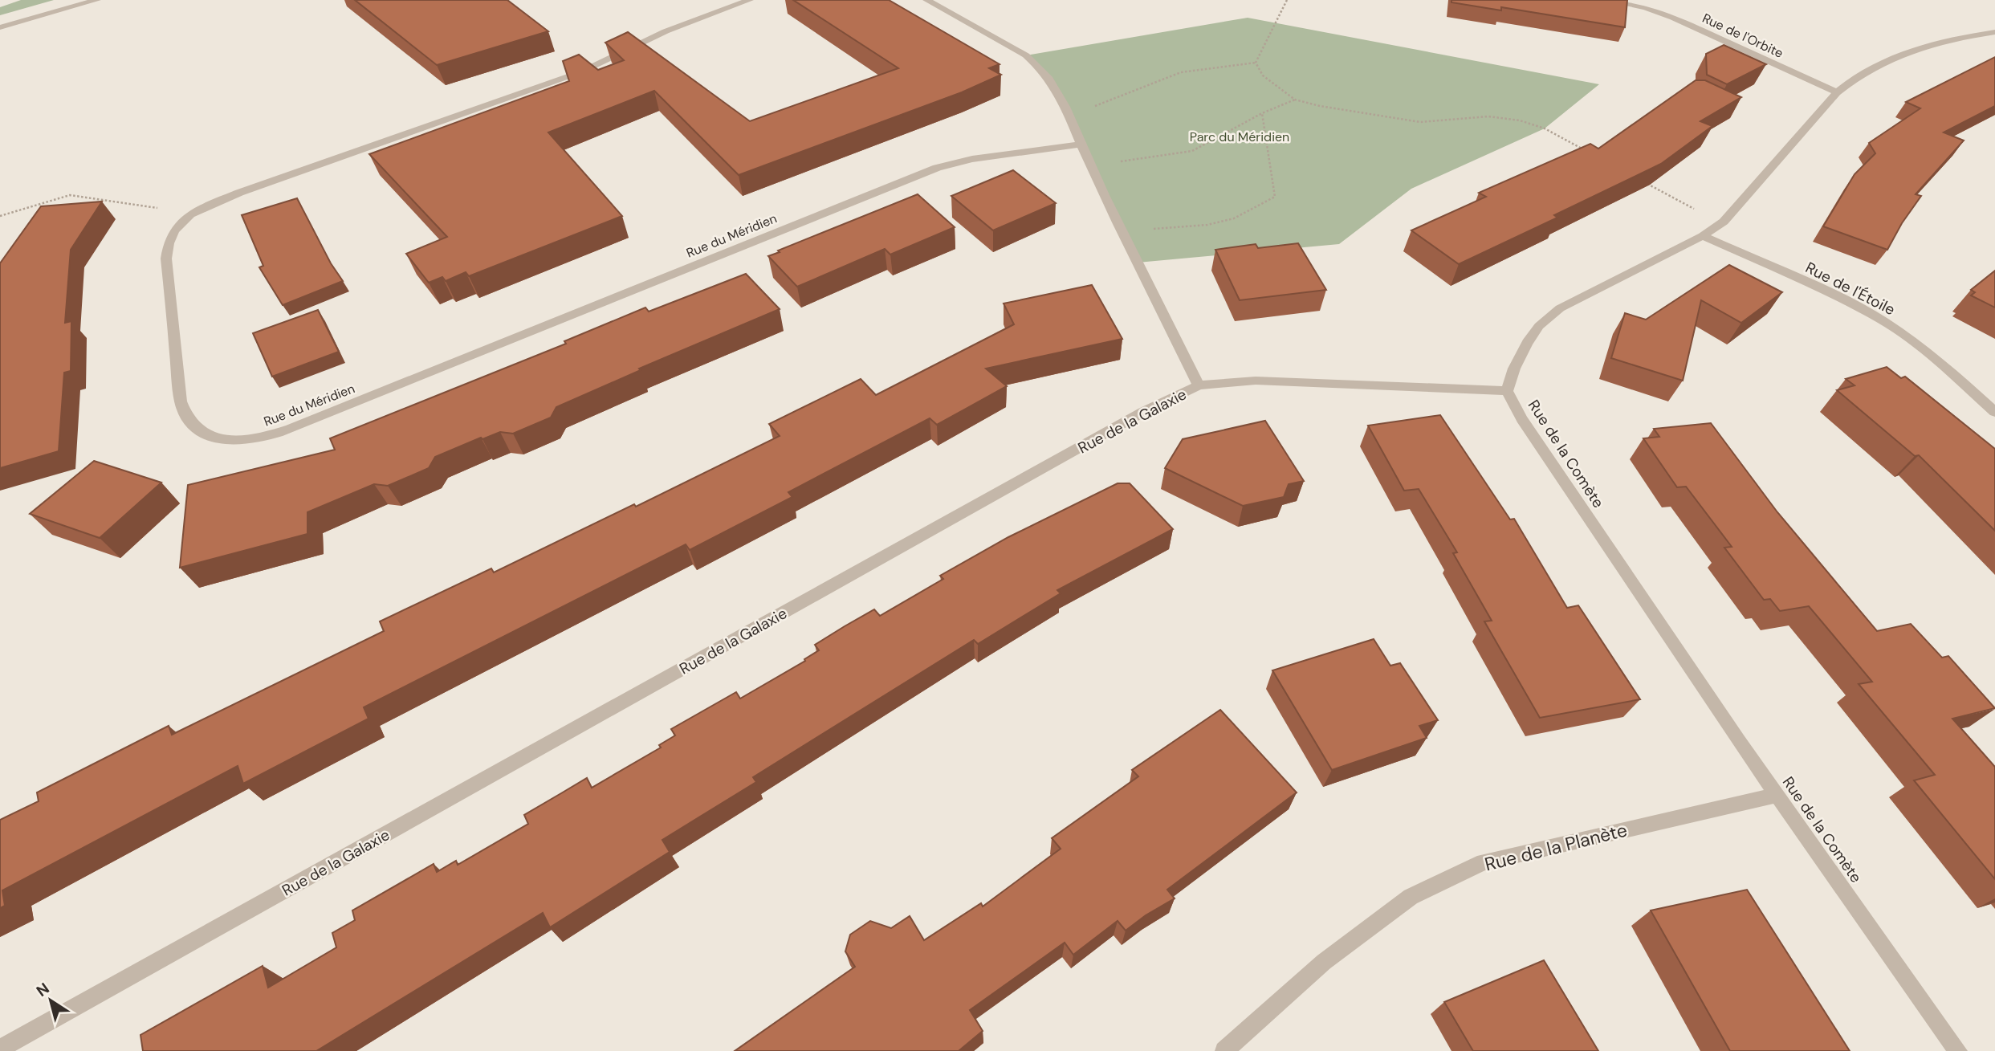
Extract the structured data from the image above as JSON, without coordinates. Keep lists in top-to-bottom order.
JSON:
{
  "streets": {
    "street": [
      "Rue de l'Orbite",
      "Rue du Méridien",
      "Rue de l'Étoile",
      "Rue de la Galaxie",
      "Rue de la Comète",
      "Rue de la Planète"
    ]
  },
  "crossings": [
    ["Rue de la Galaxie", "Rue de la Comète"],
    ["Rue de la Comète", "Rue de la Planète"]
  ],
  "parks": ["Parc du Méridien"],
  "north": "top left"
}
